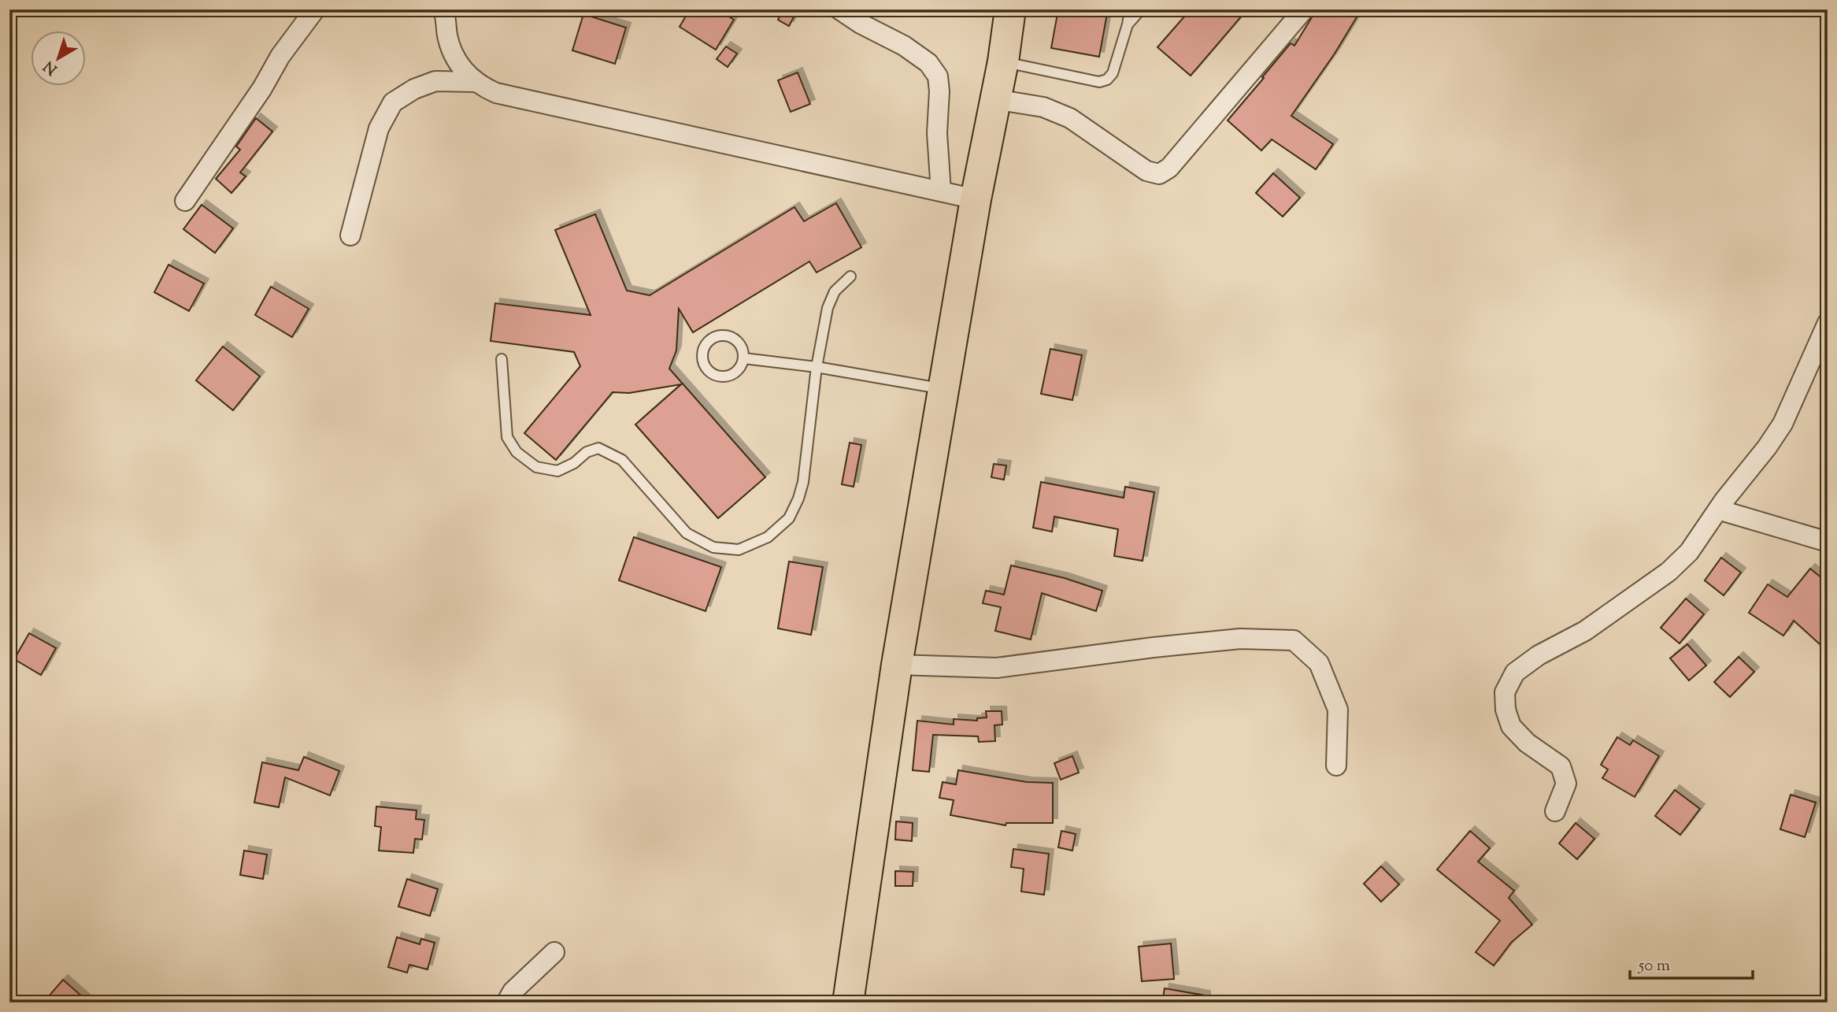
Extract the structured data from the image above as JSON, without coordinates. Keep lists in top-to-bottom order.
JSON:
{
  "scale_bar": "50 m",
  "north": "bottom left"
}
